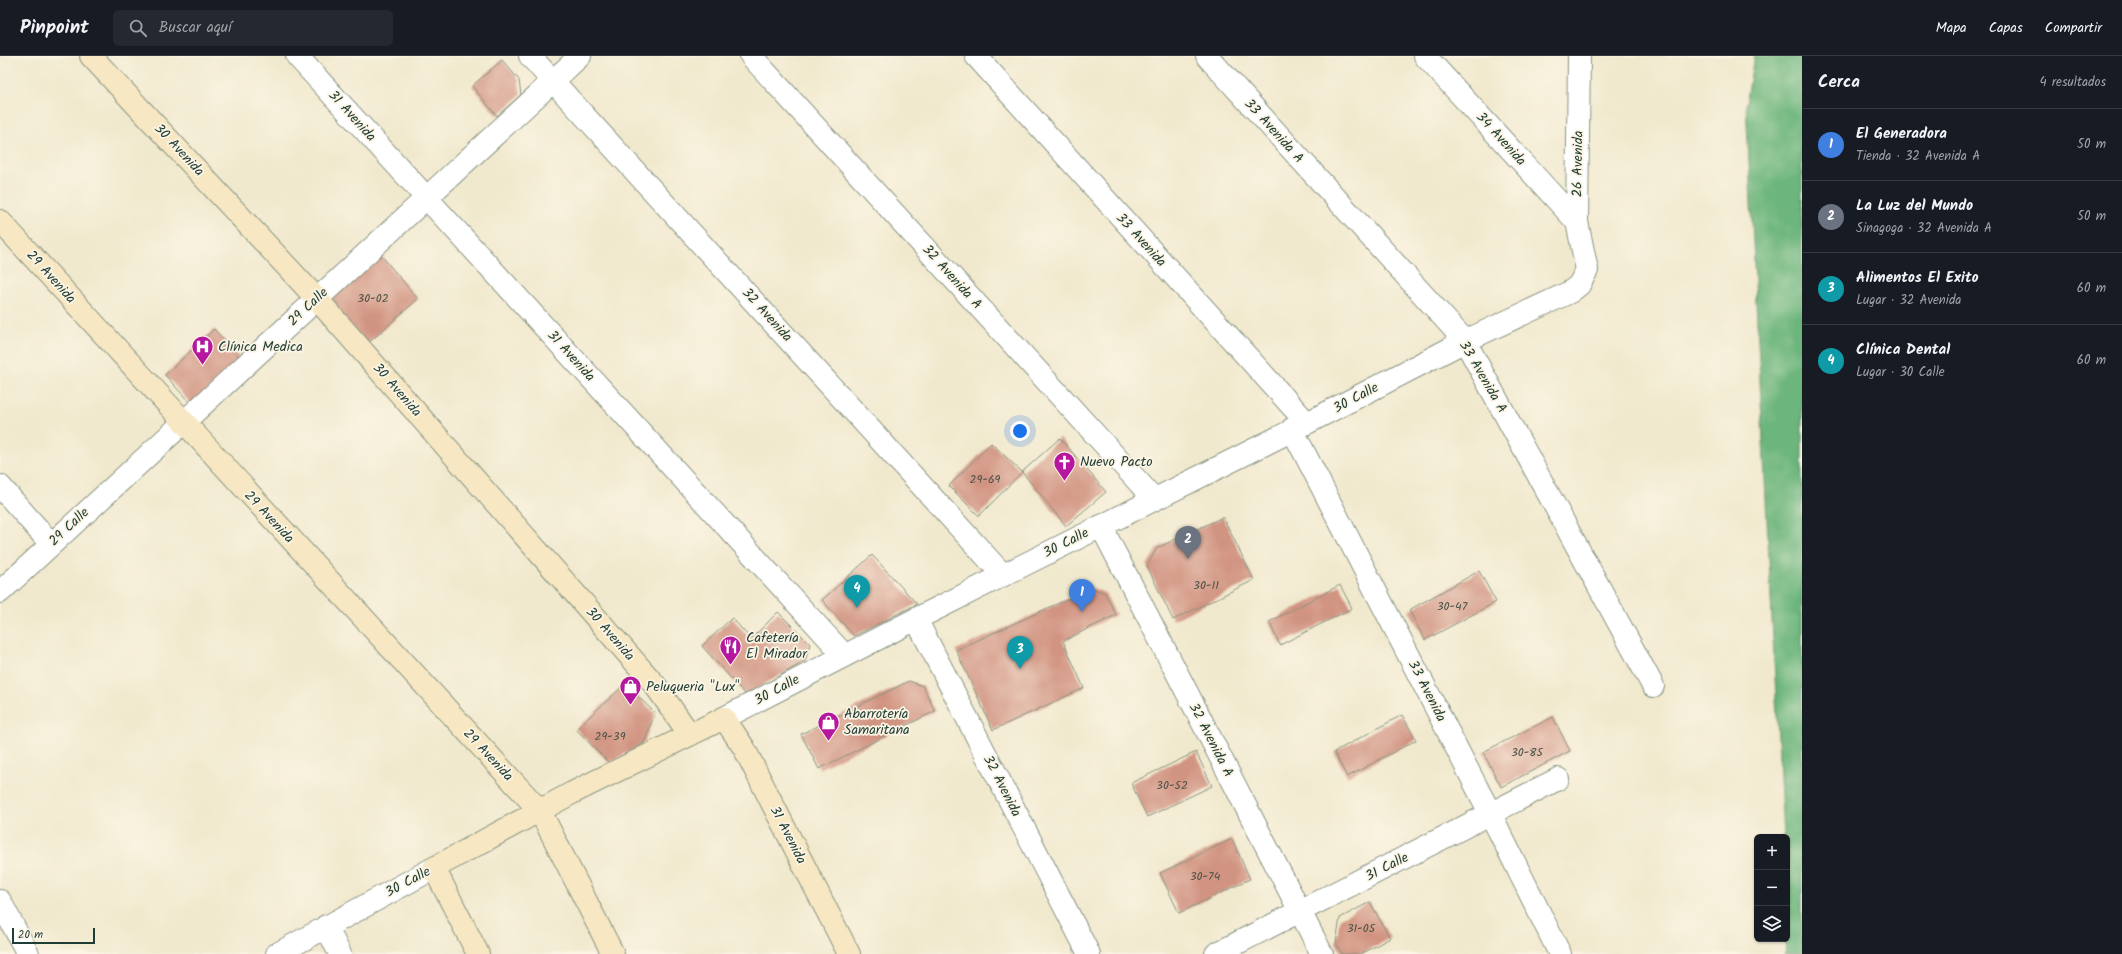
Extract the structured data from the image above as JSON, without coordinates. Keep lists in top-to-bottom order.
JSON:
{
  "streets": {
    "street": [
      "31 Avenida",
      "33 Avenida A",
      "34 Avenida",
      "30 Avenida",
      "26 Avenida",
      "33 Avenida",
      "29 Avenida",
      "32 Avenida A",
      "29 Calle",
      "32 Avenida",
      "30 Calle",
      "31 Calle"
    ]
  },
  "crossings": [
    ["31 Avenida", "29 Calle"],
    ["31 Avenida", "30 Calle"],
    ["33 Avenida A", "30 Calle"],
    ["34 Avenida", "26 Avenida"],
    ["30 Avenida", "29 Calle"],
    ["30 Avenida", "30 Calle"],
    ["26 Avenida", "30 Calle"],
    ["33 Avenida", "30 Calle"],
    ["33 Avenida", "31 Calle"],
    ["29 Avenida", "29 Calle"],
    ["29 Avenida", "30 Calle"],
    ["32 Avenida A", "30 Calle"],
    ["32 Avenida A", "31 Calle"],
    ["29 Calle", "32 Avenida"],
    ["32 Avenida", "30 Calle"]
  ],
  "places": {
    "hospital": ["Clínica Medica"],
    "church": ["Nuevo Pacto"],
    "restaurant": ["Cafetería El Mirador"],
    "shop": ["Peluqueria \"Lux\"", "Abarrotería Samaritana"]
  },
  "house_numbers": [
    "30-02",
    "29-69",
    "30-11",
    "30-47",
    "29-39",
    "30-85",
    "30-52",
    "30-74",
    "31-05"
  ],
  "scale_bar": "20 m",
  "page": {
    "header": "Pinpoint",
    "search": "Buscar aquí",
    "nav": ["Mapa", "Capas", "Compartir"],
    "heading": ["Cerca", "4 resultados"],
    "list": [
      {
        "mark": "1",
        "name": "El Generadora",
        "note": "Tienda · 32 Avenida A",
        "value": "50 m"
      },
      {
        "mark": "2",
        "name": "La Luz del Mundo",
        "note": "Sinagoga · 32 Avenida A",
        "value": "50 m"
      },
      {
        "mark": "3",
        "name": "Alimentos El Exito",
        "note": "Lugar · 32 Avenida",
        "value": "60 m"
      },
      {
        "mark": "4",
        "name": "Clínica Dental",
        "note": "Lugar · 30 Calle",
        "value": "60 m"
      }
    ],
    "pins": [
      "2",
      "4",
      "1",
      "3"
    ],
    "map_buttons": ["+", "−"],
    "scale": "20 m"
  }
}
